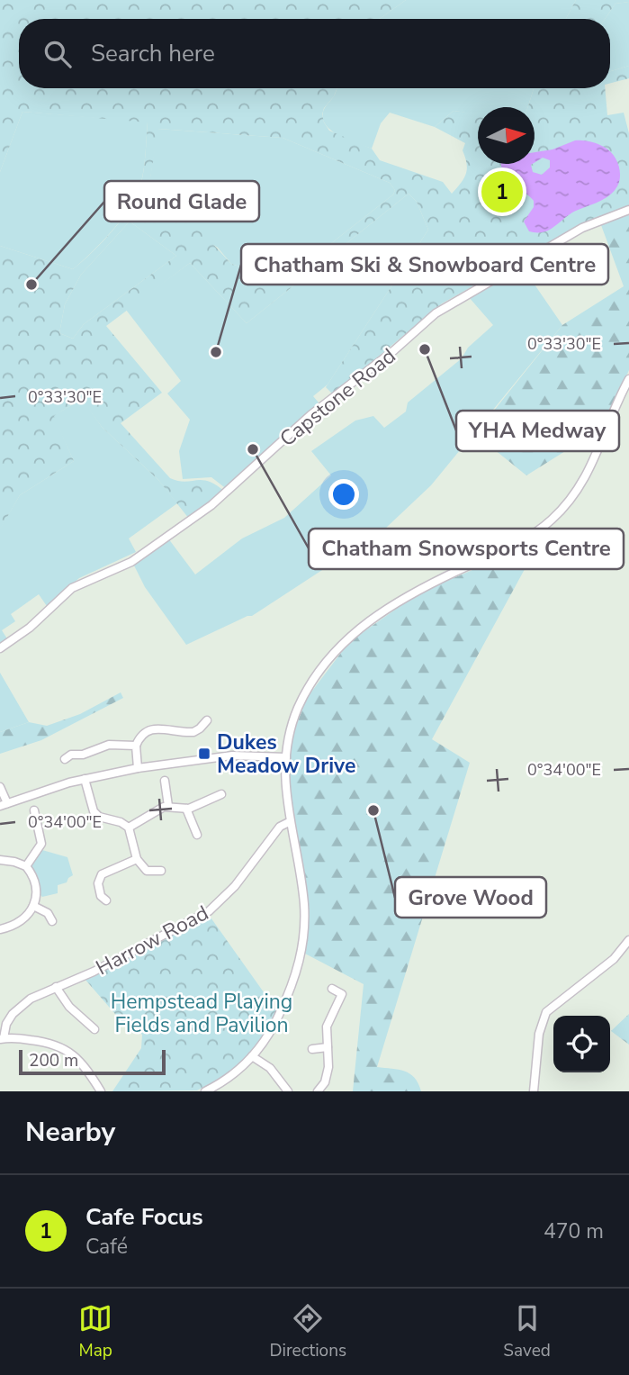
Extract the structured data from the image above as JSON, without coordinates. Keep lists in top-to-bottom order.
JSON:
{
  "streets": {
    "street": ["Capstone Road", "Harrow Road"]
  },
  "parks": ["Hempstead Playing Fields and Pavilion"],
  "places": {
    "other": [
      "Round Glade",
      "YHA Medway",
      "Chatham Ski & Snowboard Centre",
      "Chatham Snowsports Centre",
      "Grove Wood"
    ],
    "transit": ["Dukes Meadow Drive"]
  },
  "scale_bar": "200 m",
  "north": "right",
  "page": {
    "search": "Search here",
    "pins": "1",
    "scale": "200 m",
    "heading": "Nearby",
    "list": [
      {
        "mark": "1",
        "name": "Cafe Focus",
        "note": "Café",
        "value": "470 m"
      }
    ],
    "nav": ["Map", "Directions", "Saved"]
  },
  "coordinates": ["0°33'30\"E", "0°34'00\"E"]
}
